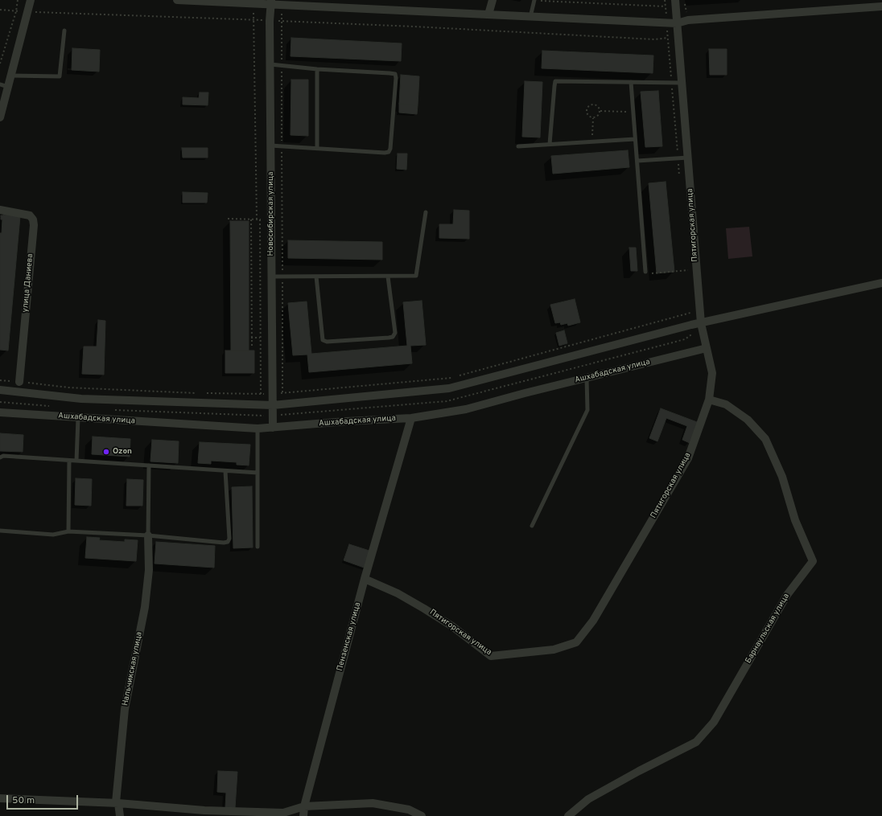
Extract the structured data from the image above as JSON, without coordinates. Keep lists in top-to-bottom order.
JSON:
{
  "streets": {
    "street": [
      "Новосибирская улица",
      "Пятигорская улица",
      "улица Даниева",
      "Ашхабадская улица",
      "Барнаульская улица",
      "Пензенская улица",
      "Нальчикская улица"
    ]
  },
  "crossings": [
    ["Новосибирская улица", "Ашхабадская улица"],
    ["Пятигорская улица", "Ашхабадская улица"],
    ["Пятигорская улица", "Барнаульская улица"],
    ["Пятигорская улица", "Пензенская улица"],
    ["Ашхабадская улица", "Пензенская улица"]
  ],
  "places": ["Ozon"],
  "scale_bar": "50 m"
}
